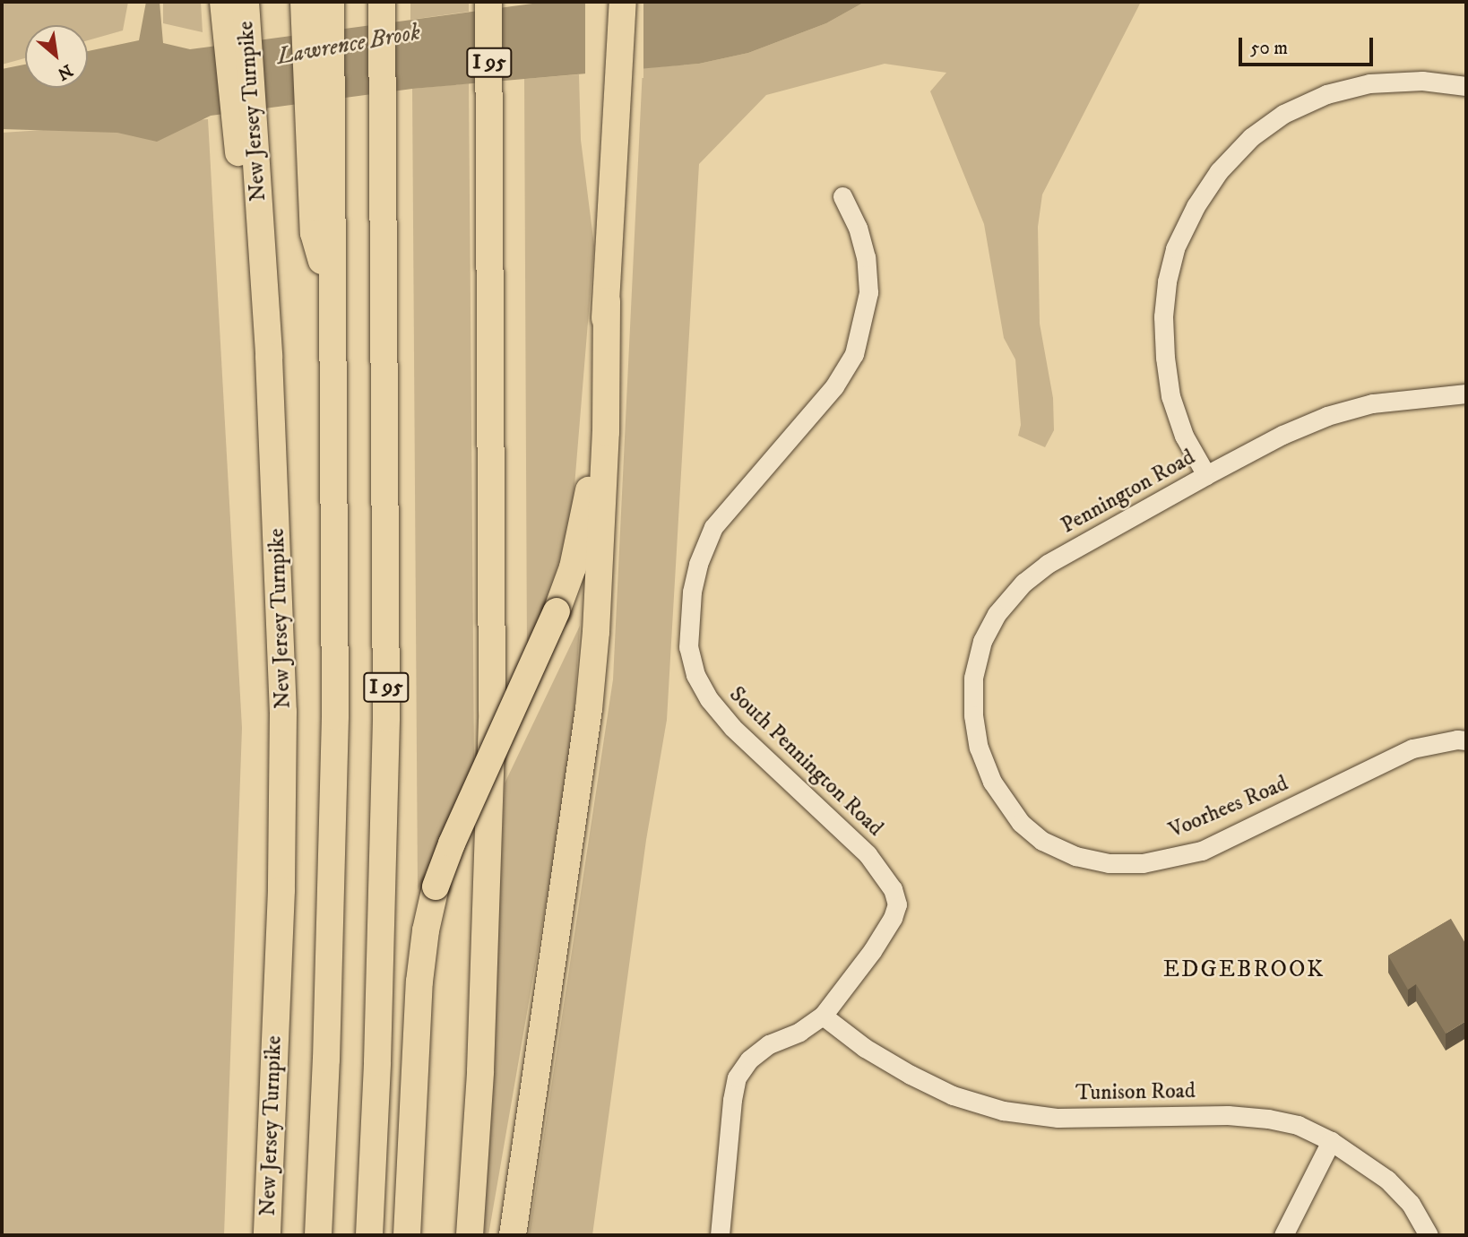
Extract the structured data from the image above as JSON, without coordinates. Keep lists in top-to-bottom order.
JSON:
{
  "streets": {
    "highway": ["I 95", "New Jersey Turnpike"],
    "street": [
      "Pennington Road",
      "South Pennington Road",
      "Voorhees Road",
      "Tunison Road"
    ]
  },
  "crossings": [
    ["Pennington Road", "Voorhees Road"],
    ["South Pennington Road", "Tunison Road"]
  ],
  "districts": ["EDGEBROOK"],
  "water": ["Lawrence Brook"],
  "scale_bar": "50 m",
  "north": "bottom right"
}
